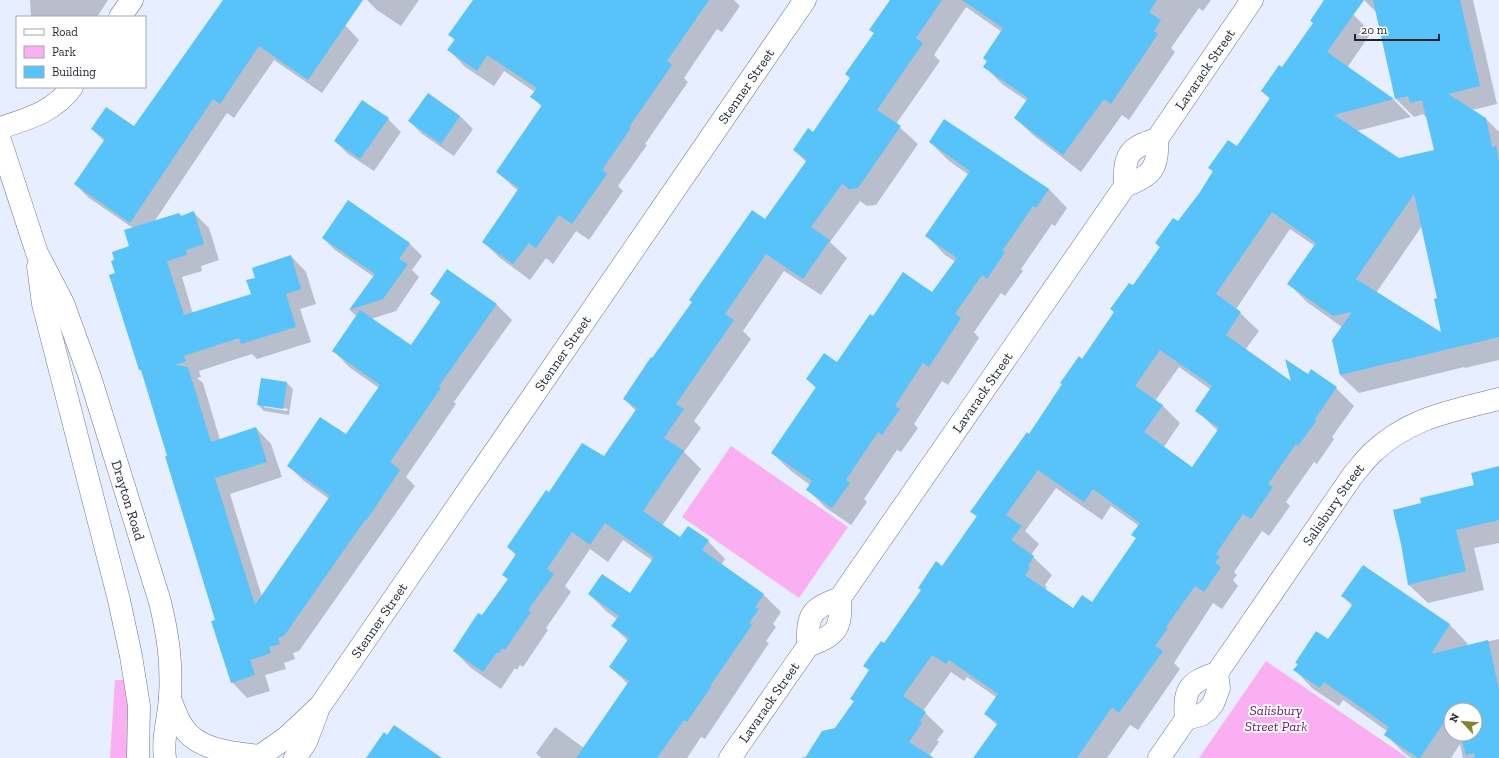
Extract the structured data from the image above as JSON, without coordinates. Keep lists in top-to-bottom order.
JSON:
{
  "streets": {
    "main road": [
      "Lavarack Street",
      "Stenner Street",
      "Drayton Road",
      "Salisbury Street"
    ]
  },
  "parks": ["Salisbury Street Park"],
  "legend": ["Road", "Park", "Building"],
  "scale_bar": "20 m",
  "north": "top left"
}
